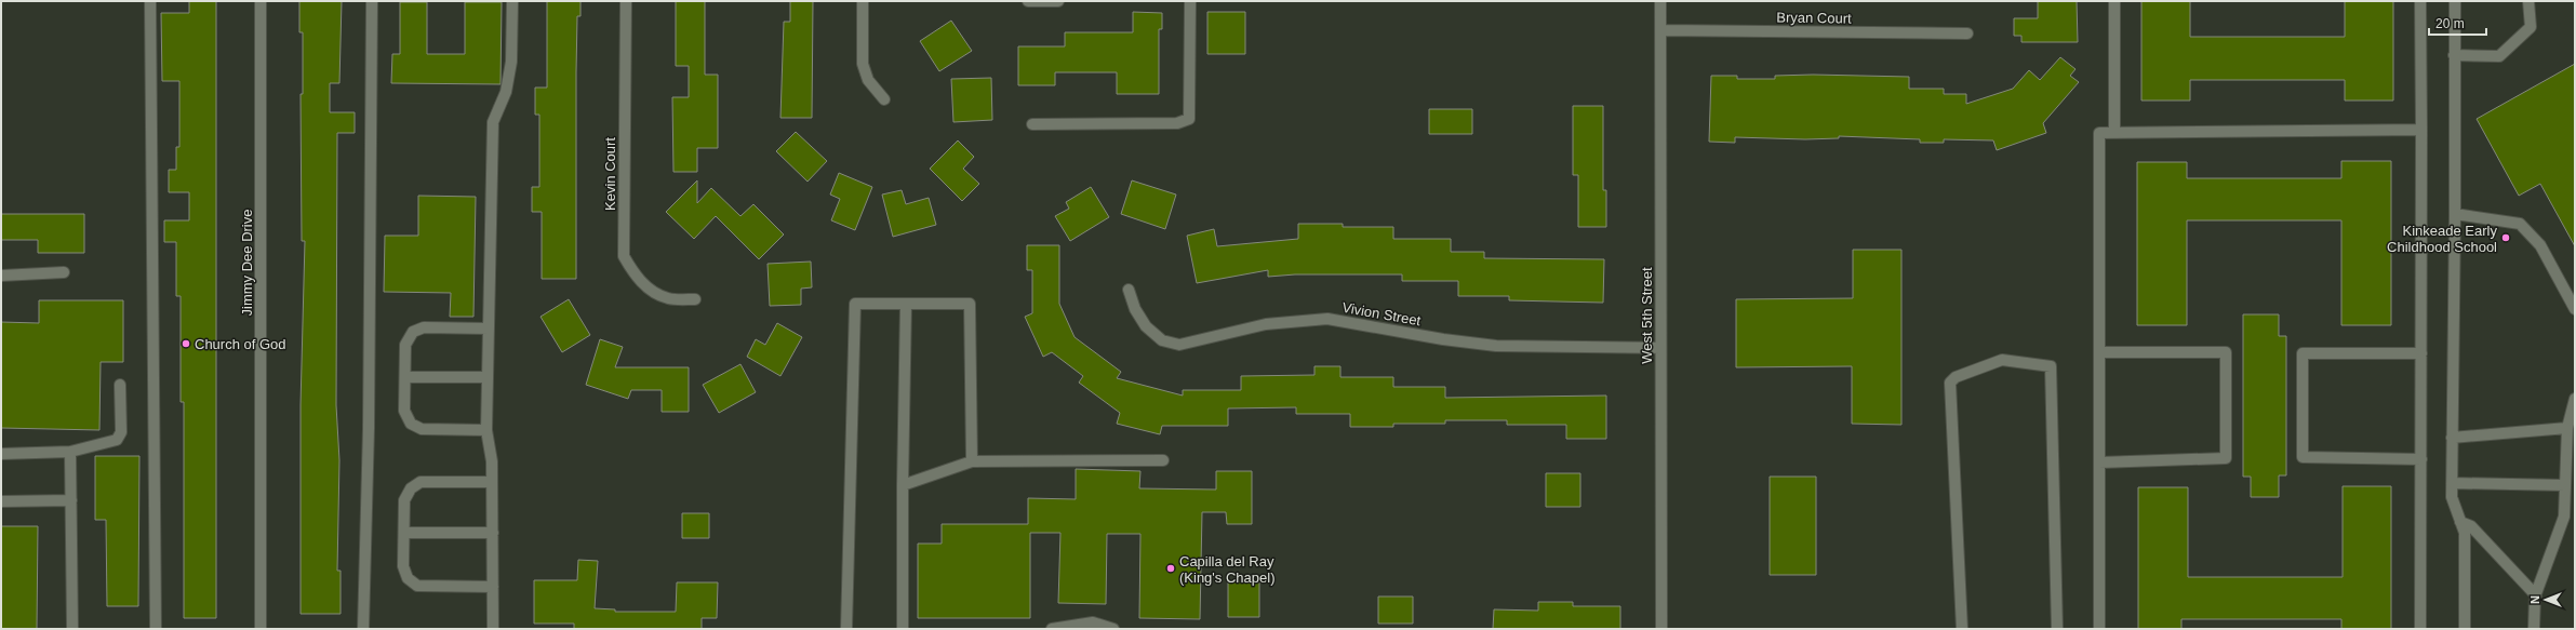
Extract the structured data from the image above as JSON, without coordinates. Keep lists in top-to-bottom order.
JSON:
{
  "streets": {
    "street": [
      "Bryan Court",
      "Kevin Court",
      "Jimmy Dee Drive",
      "Vivion Street",
      "West 5th Street"
    ]
  },
  "crossings": [
    ["Bryan Court", "West 5th Street"],
    ["Vivion Street", "West 5th Street"]
  ],
  "places": ["Kinkeade Early Childhood School", "Church of God", "Capilla del Ray (King's Chapel)"],
  "scale_bar": "20 m",
  "north": "left"
}
